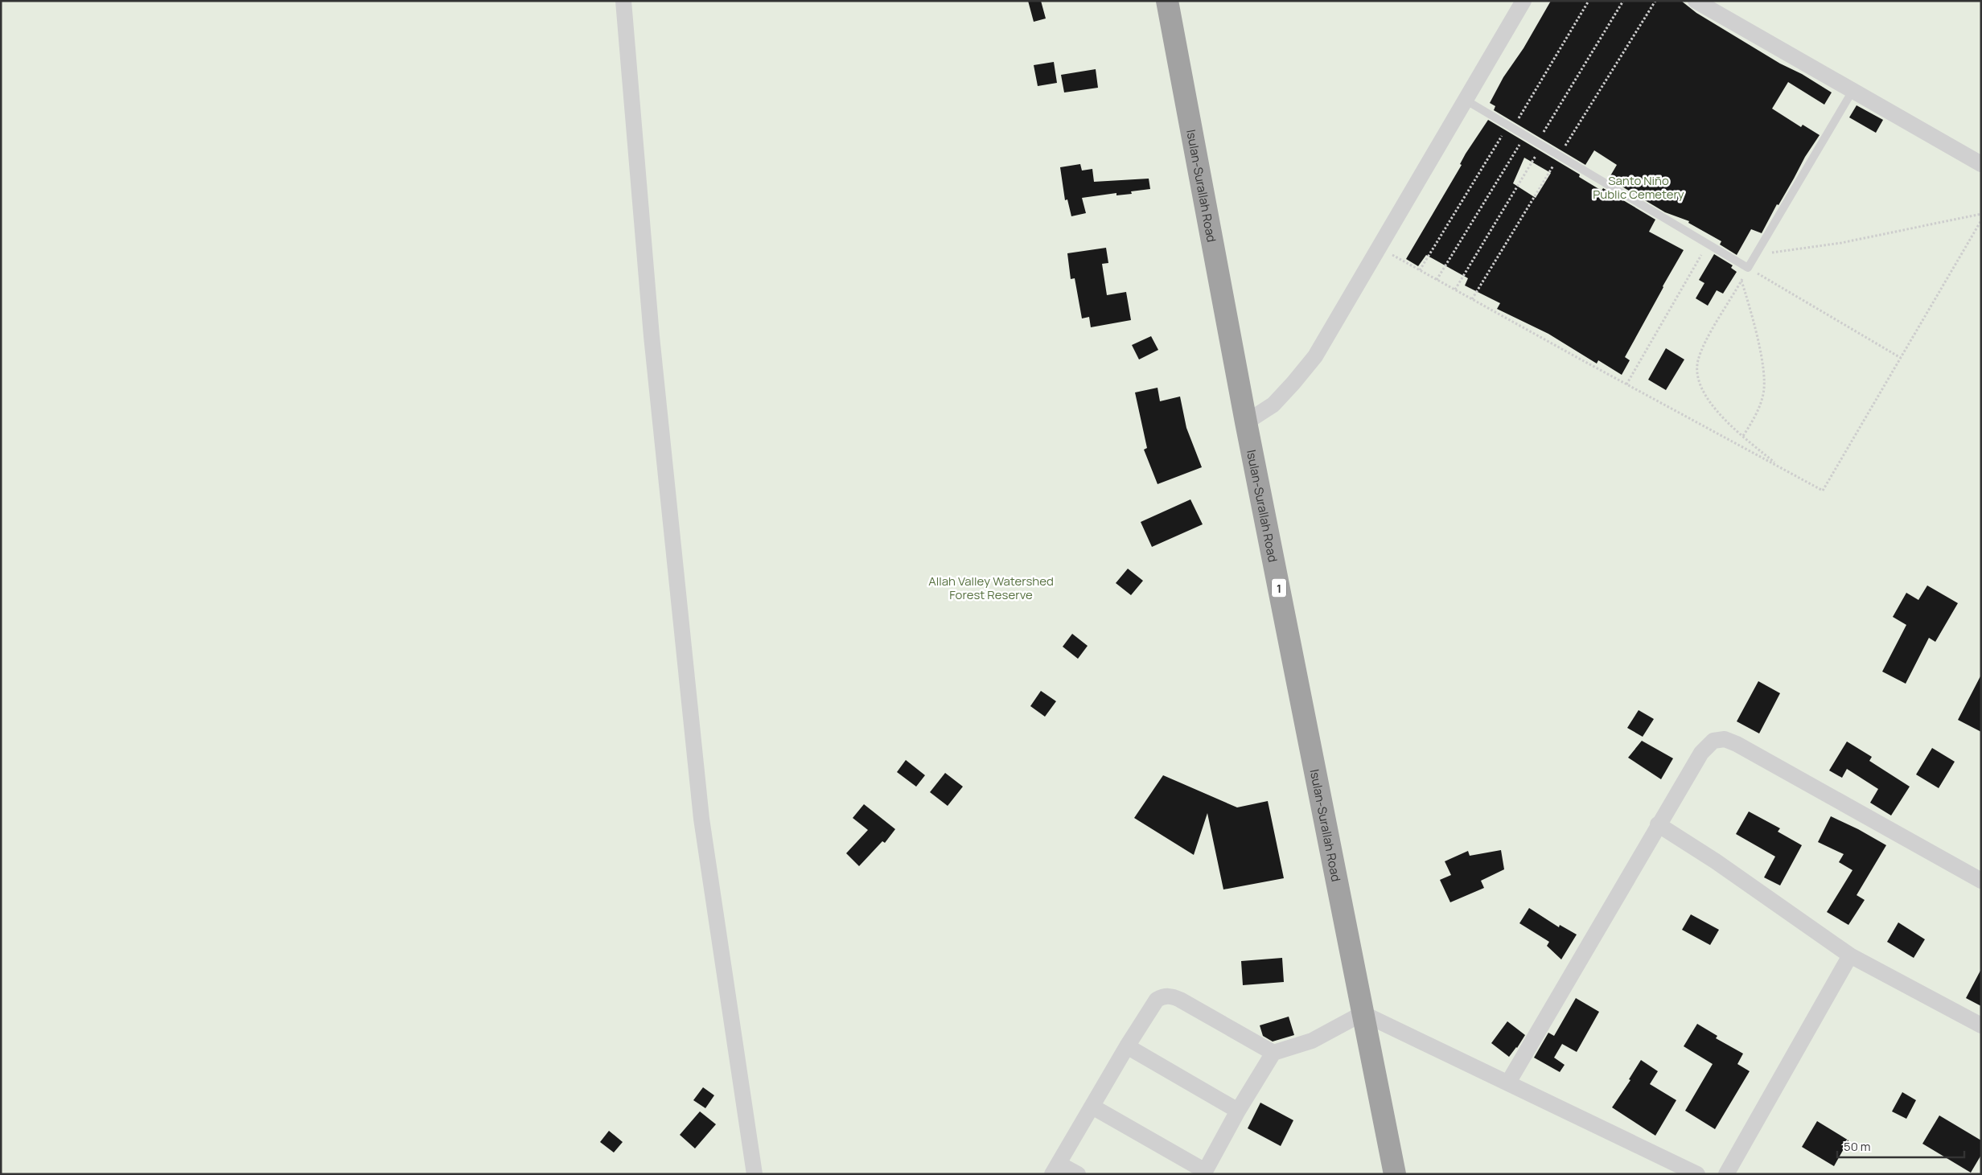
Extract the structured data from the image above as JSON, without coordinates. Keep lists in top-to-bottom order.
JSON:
{
  "streets": {
    "highway": ["Isulan-Surallah Road", "1"]
  },
  "parks": ["Santo Niño Public Cemetery", "Allah Valley Watershed Forest Reserve"],
  "scale_bar": "50 m"
}
